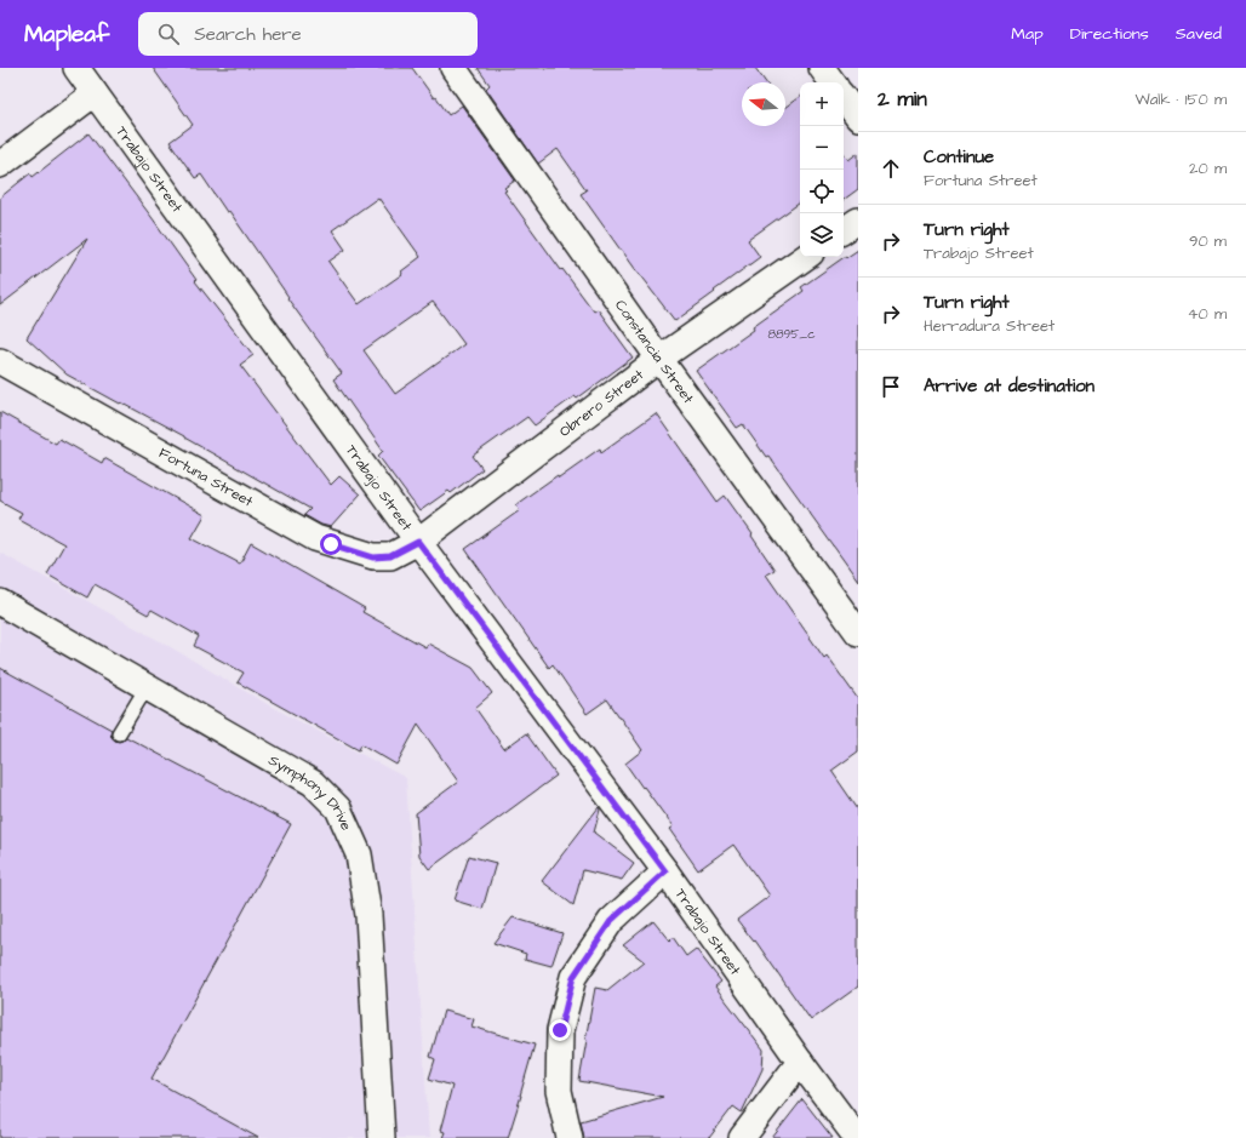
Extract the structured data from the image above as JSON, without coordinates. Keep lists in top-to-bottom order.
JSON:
{
  "streets": {
    "street": [
      "Trabajo Street",
      "Constancia Street",
      "Obrero Street",
      "Fortuna Street",
      "Symphony Drive"
    ]
  },
  "crossings": [
    ["Trabajo Street", "Obrero Street"],
    ["Trabajo Street", "Fortuna Street"],
    ["Constancia Street", "Obrero Street"],
    ["Obrero Street", "Fortuna Street"]
  ],
  "house_numbers": ["8895_c"],
  "north": "left",
  "page": {
    "header": "Mapleaf",
    "search": "Search here",
    "nav": ["Map", "Directions", "Saved"],
    "heading": ["2 min", "Walk · 150 m"],
    "map_buttons": ["+", "−"],
    "list": [
      ["Continue", "Fortuna Street", "20 m"],
      ["Turn right", "Trabajo Street", "90 m"],
      ["Turn right", "Herradura Street", "40 m"],
      "Arrive at destination"
    ]
  }
}
